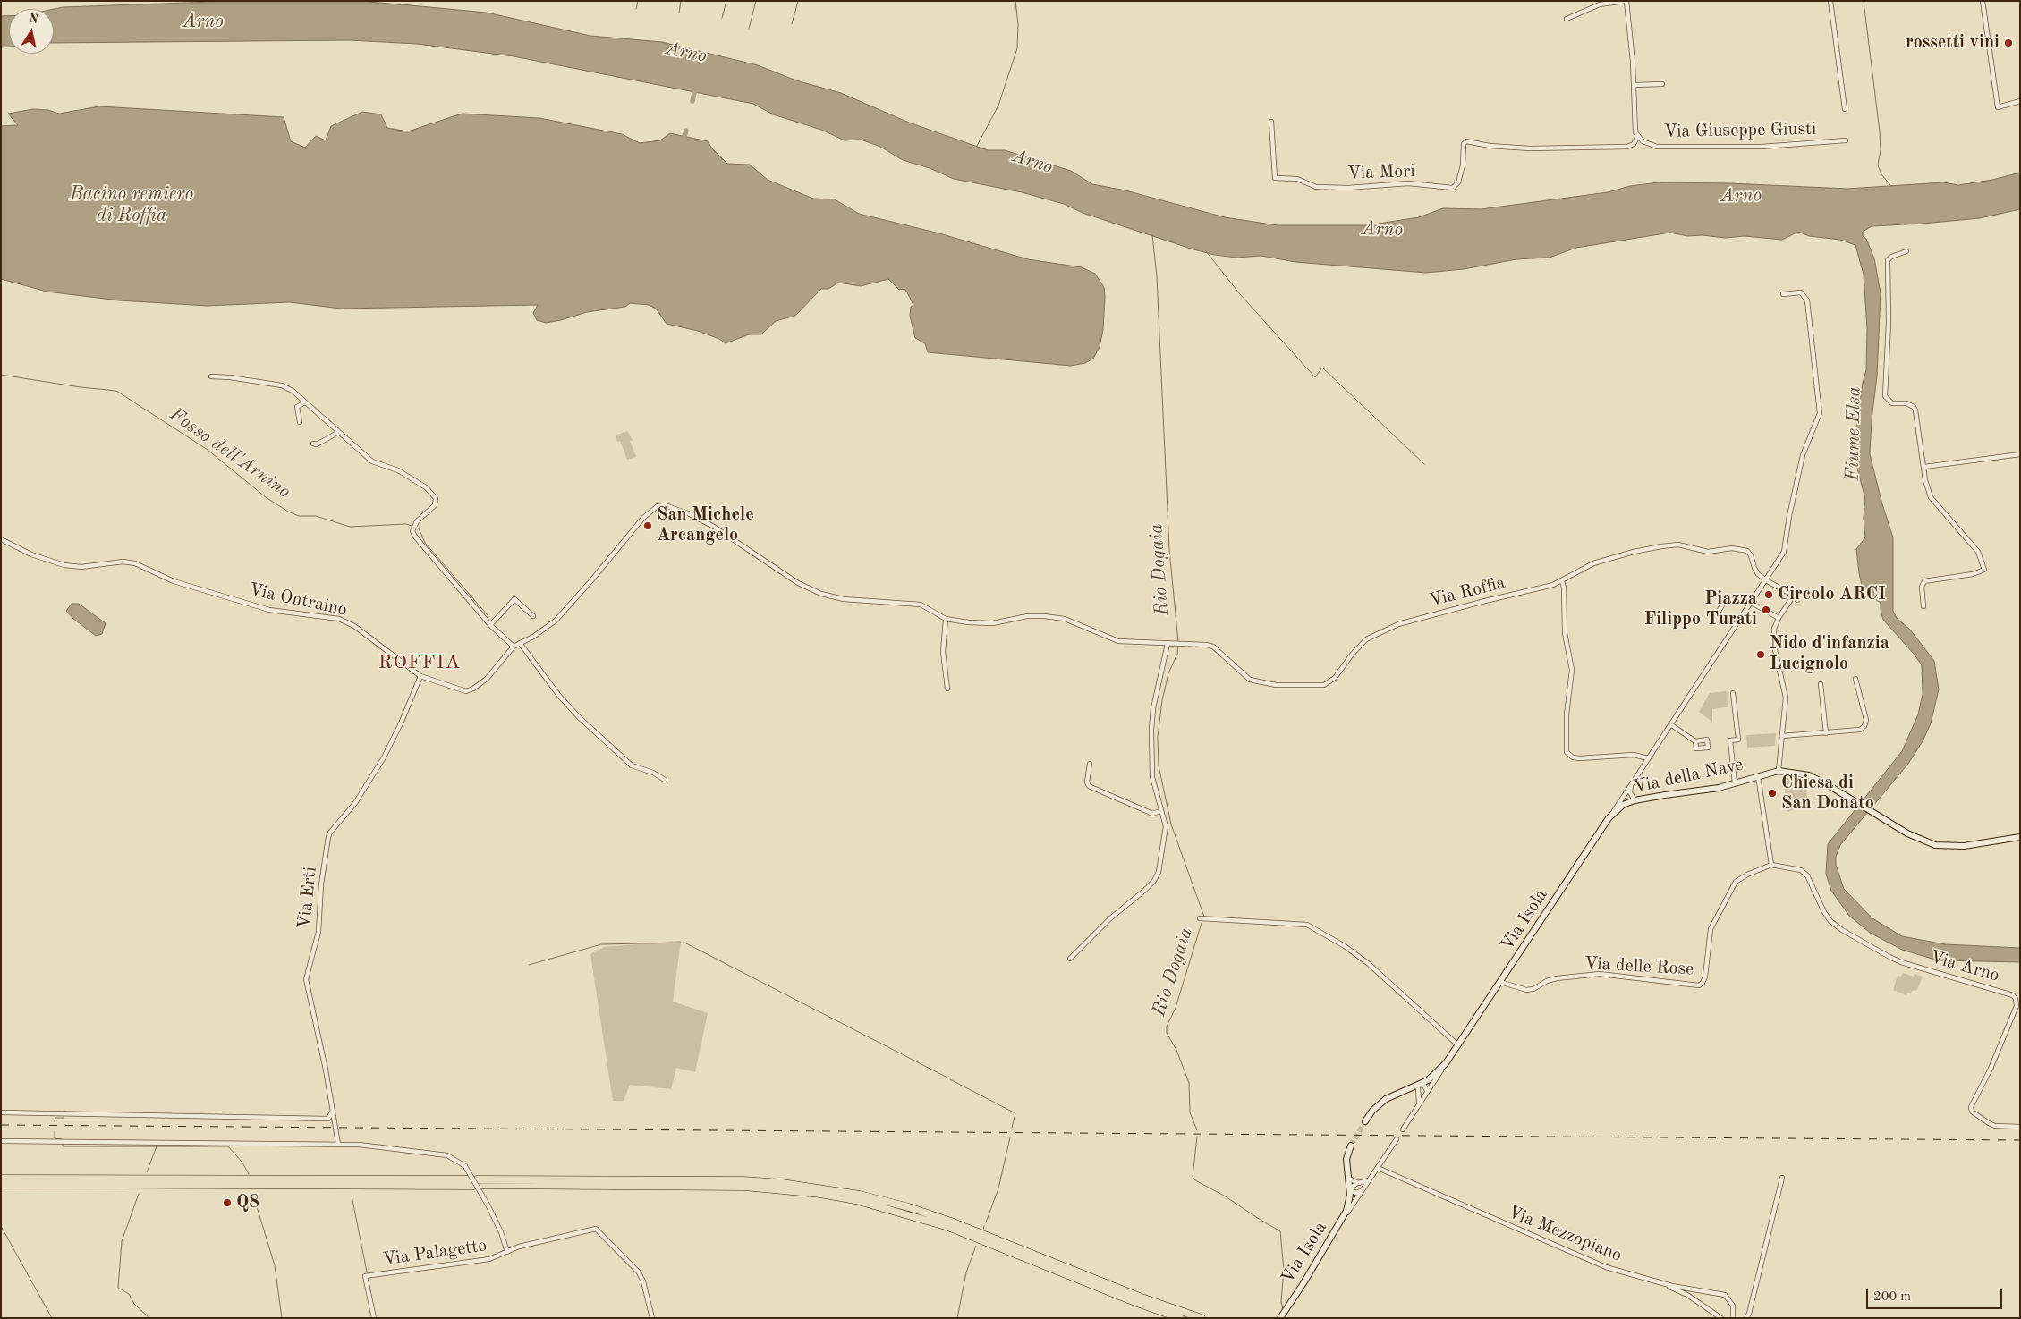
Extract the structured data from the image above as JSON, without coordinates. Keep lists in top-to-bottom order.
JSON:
{
  "streets": {
    "street": [
      "Via Giuseppe Giusti",
      "Via Mori",
      "Via Roffia",
      "Via Ontraino",
      "Via della Nave",
      "Via Erti",
      "Via Isola",
      "Via delle Rose",
      "Via Arno",
      "Via Mezzopiano",
      "Via Palagetto"
    ]
  },
  "crossings": [
    ["Via Giuseppe Giusti", "Via Mori"],
    ["Via Roffia", "Via Ontraino"],
    ["Via Roffia", "Via Isola"],
    ["Via Ontraino", "Via Erti"],
    ["Via della Nave", "Via Isola"],
    ["Via Erti", "Via Palagetto"],
    ["Via Isola", "Via delle Rose"],
    ["Via Isola", "Via Mezzopiano"],
    ["Via delle Rose", "Via Arno"]
  ],
  "districts": ["ROFFIA"],
  "water": [
    "Arno",
    "Bacino remiero di Roffia",
    "Fiume Elsa",
    "Fosso dell'Arnino",
    "Rio Dogaia"
  ],
  "places": [
    "rossetti vini",
    "San Michele Arcangelo",
    "Circolo ARCI",
    "Piazza Filippo Turati",
    "Nido d'infanzia Lucignolo",
    "Chiesa di San Donato",
    "Q8"
  ],
  "scale_bar": "200 m",
  "north": "top"
}
